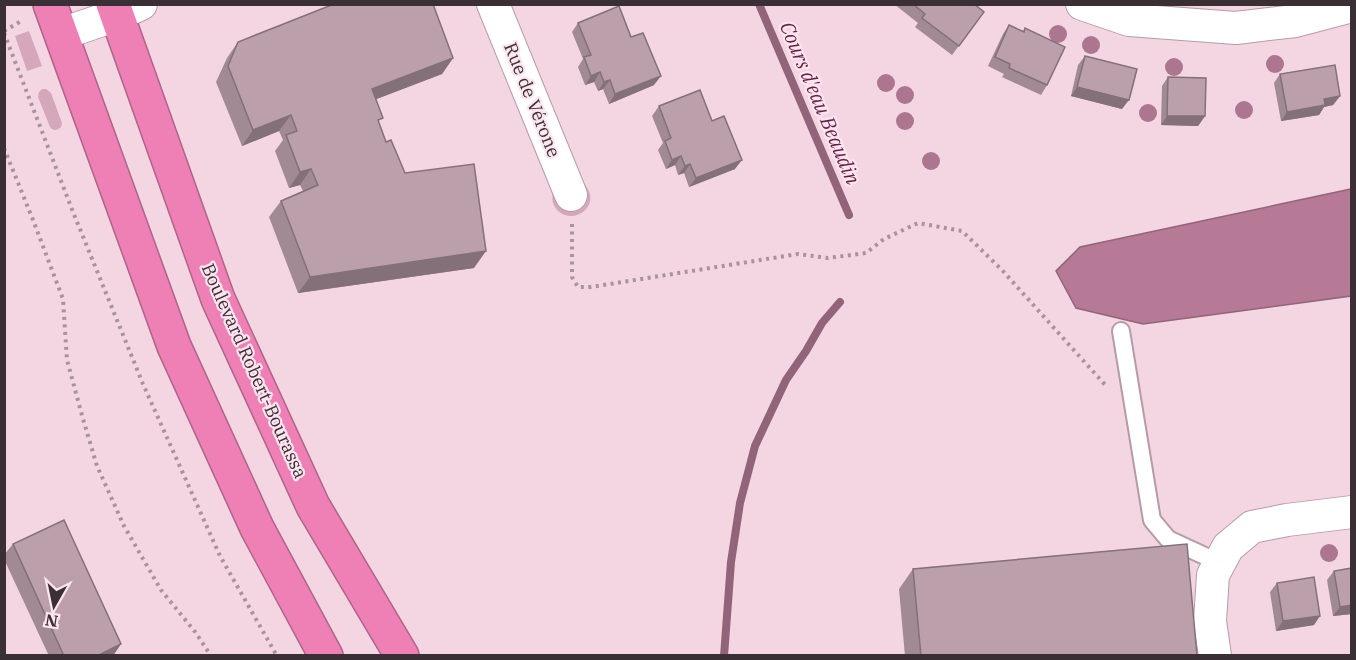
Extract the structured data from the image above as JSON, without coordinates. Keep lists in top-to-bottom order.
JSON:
{
  "streets": {
    "highway": ["Boulevard Robert-Bourassa"],
    "street": ["Rue de Vérone"]
  },
  "water": ["Cours d'eau Beaudin"],
  "north": "bottom"
}
